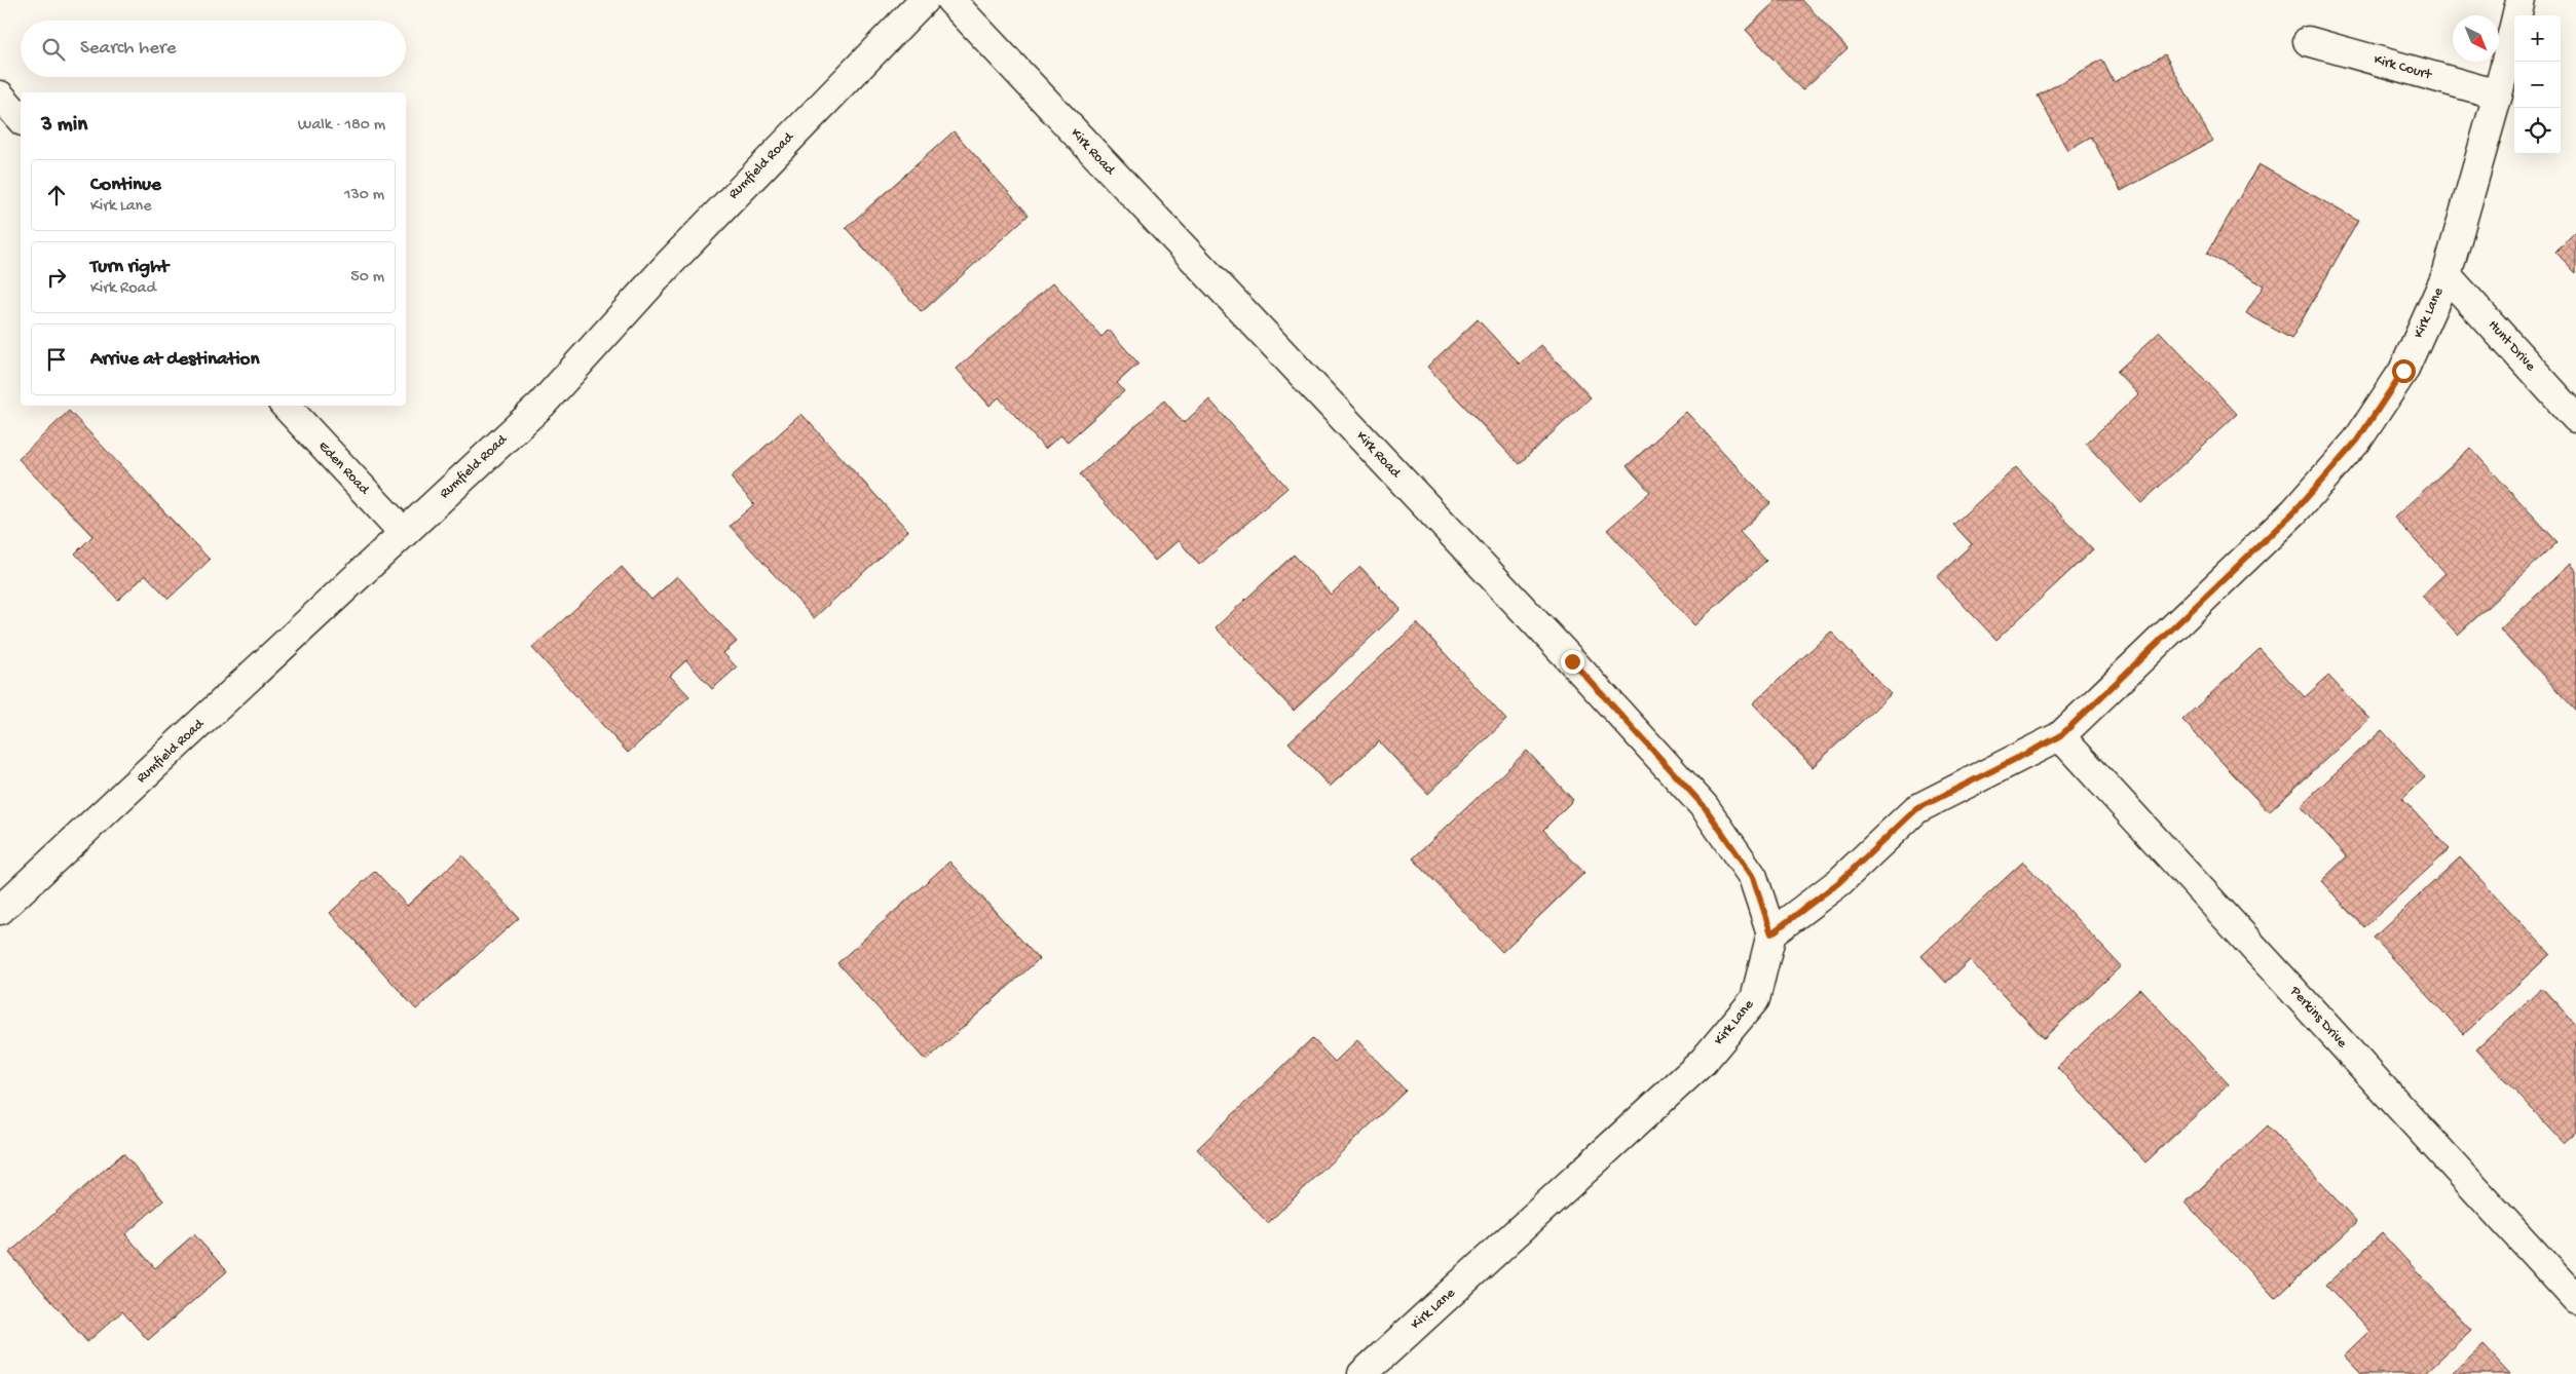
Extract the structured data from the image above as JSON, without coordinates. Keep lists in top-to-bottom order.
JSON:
{
  "streets": {
    "street": [
      "Kirk Court",
      "Kirk Road",
      "Rumfield Road",
      "Kirk Lane",
      "Hunt Drive",
      "Eden Road",
      "Perkins Drive"
    ]
  },
  "crossings": [
    ["Kirk Court", "Kirk Lane"],
    ["Kirk Road", "Kirk Lane"],
    ["Rumfield Road", "Eden Road"],
    ["Kirk Lane", "Hunt Drive"],
    ["Kirk Lane", "Perkins Drive"]
  ],
  "north": "bottom right",
  "page": {
    "map_buttons": ["+", "−"],
    "search": "Search here",
    "heading": ["3 min", "Walk · 180 m"],
    "list": [
      ["Continue", "Kirk Lane", "130 m"],
      ["Turn right", "Kirk Road", "50 m"],
      "Arrive at destination"
    ]
  }
}
